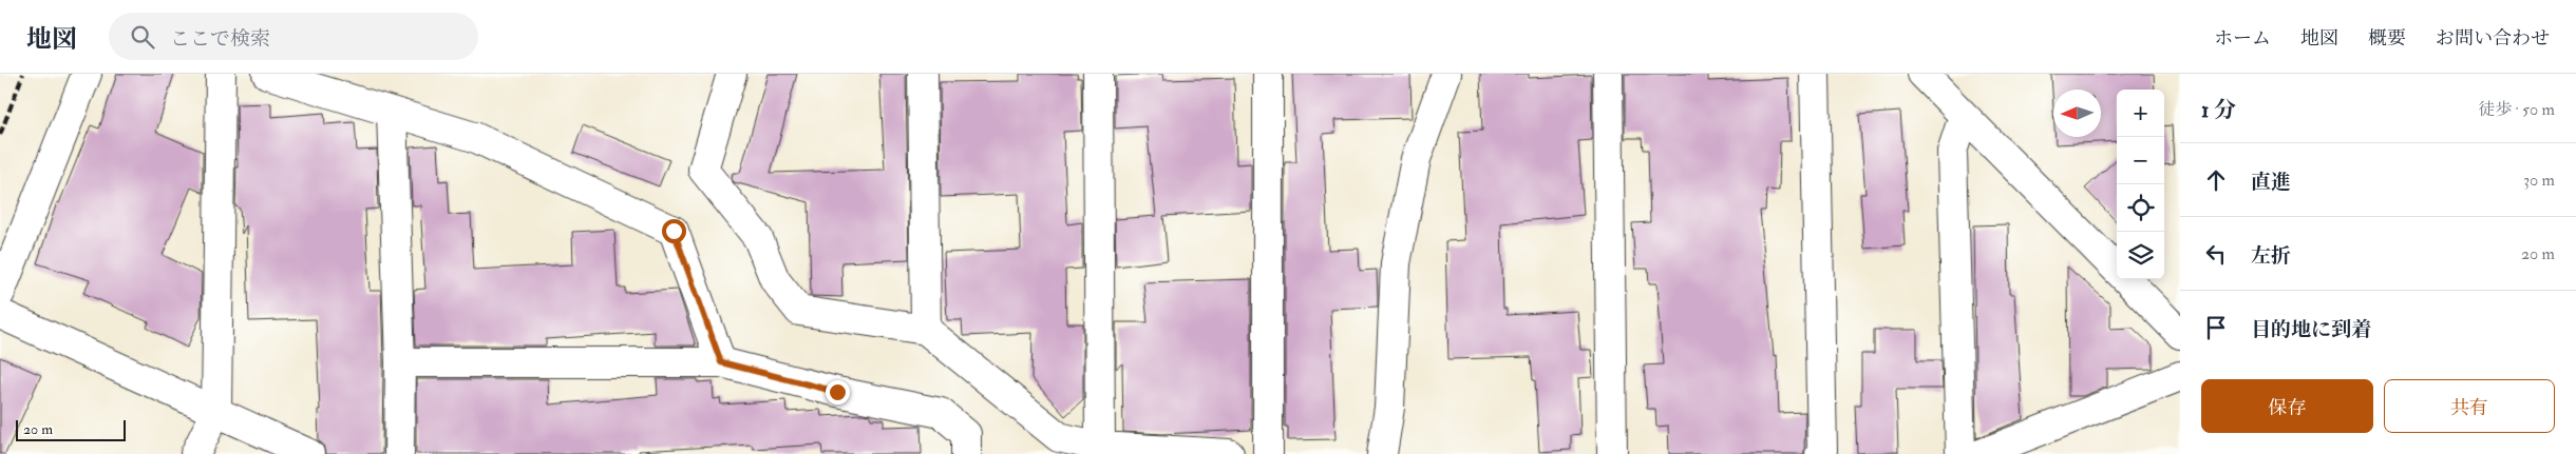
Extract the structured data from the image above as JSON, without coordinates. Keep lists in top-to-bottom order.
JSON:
{
  "scale_bar": "20 m",
  "north": "left",
  "page": {
    "header": "地図",
    "search": "ここで検索",
    "nav": [
      "ホーム",
      "地図",
      "概要",
      "お問い合わせ"
    ],
    "heading": ["1 分", "徒歩 · 50 m"],
    "map_buttons": ["+", "−"],
    "list": [
      ["直進", "30 m"],
      ["左折", "20 m"],
      "目的地に到着"
    ],
    "buttons": ["保存", "共有"],
    "scale": "20 m"
  }
}
